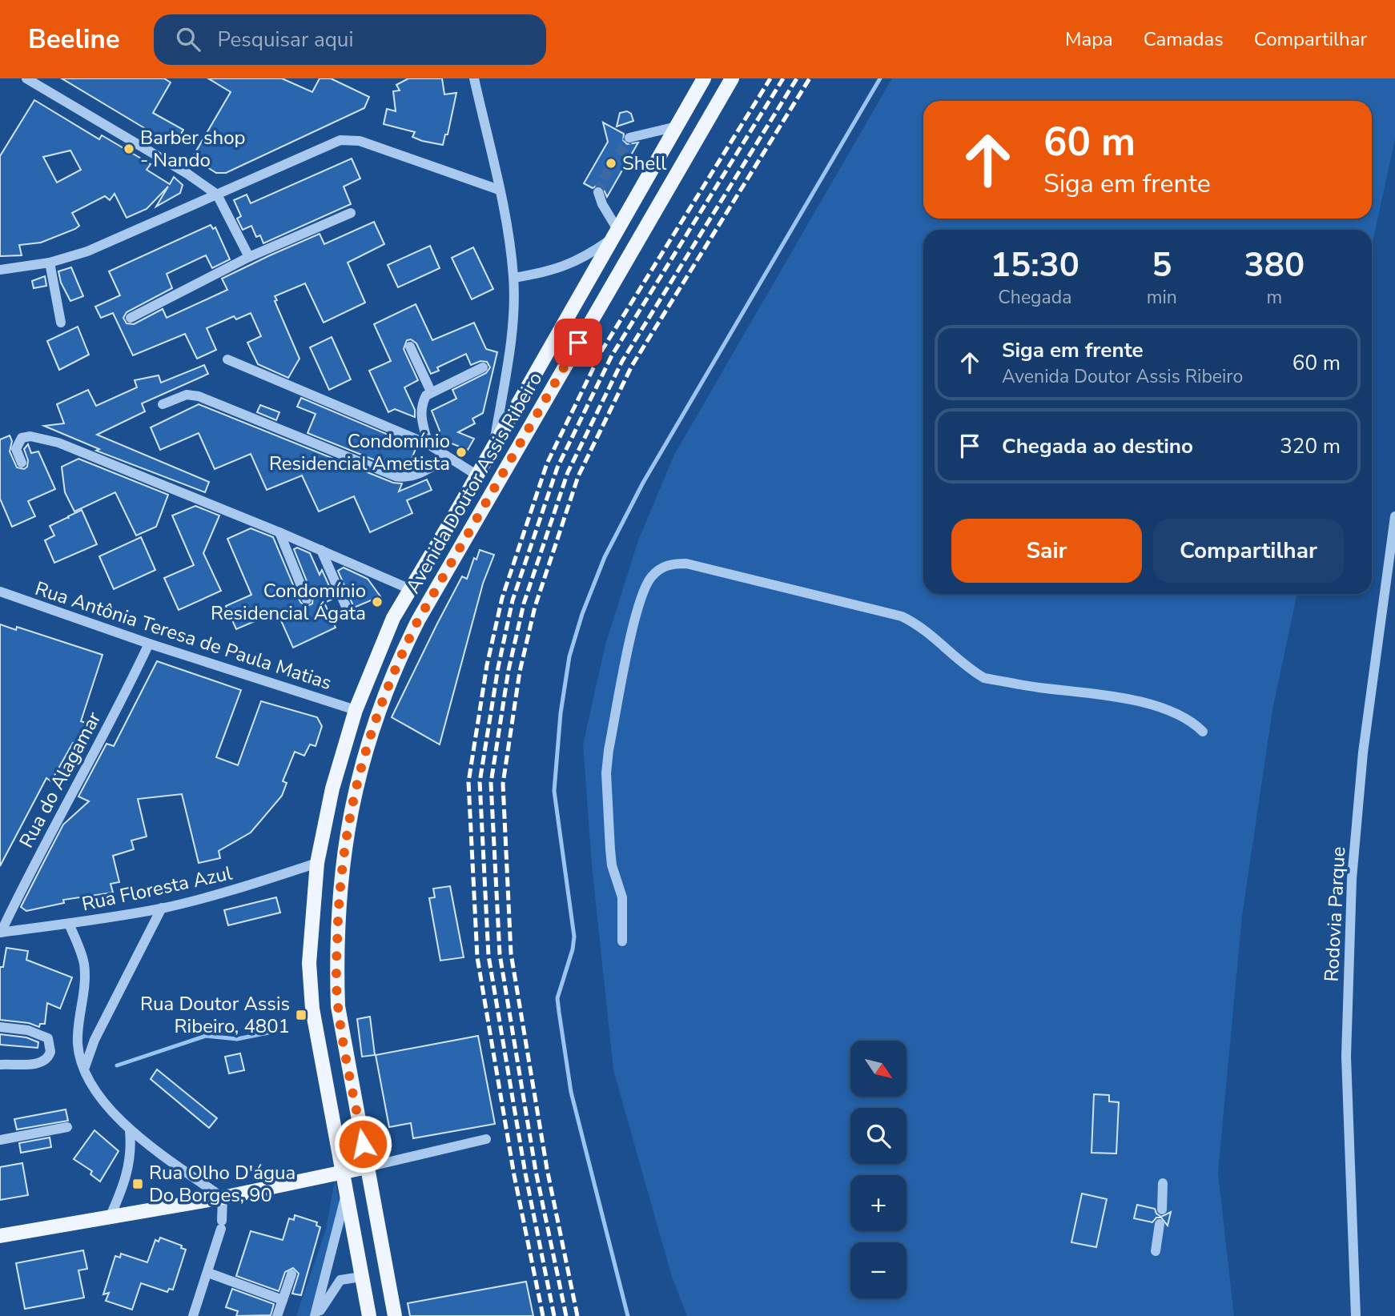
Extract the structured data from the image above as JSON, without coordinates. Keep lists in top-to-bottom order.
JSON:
{
  "streets": {
    "main road": ["Avenida Doutor Assis Ribeiro"],
    "street": [
      "Rua Antônia Teresa de Paula Matias",
      "Rua do Alagamar",
      "Rua Floresta Azul",
      "Rodovia Parque"
    ]
  },
  "crossings": [
    ["Avenida Doutor Assis Ribeiro", "Rua Antônia Teresa de Paula Matias"],
    ["Avenida Doutor Assis Ribeiro", "Rua Floresta Azul"],
    ["Rua Antônia Teresa de Paula Matias", "Rua do Alagamar"],
    ["Rua do Alagamar", "Rua Floresta Azul"]
  ],
  "places": {
    "other": [
      "Barber shop - Nando",
      "Shell",
      "Condomínio Residencial Ametista",
      "Condomínio Residencial Ágata"
    ],
    "transit": ["Rua Doutor Assis Ribeiro, 4801", "Rua Olho D'água Do Borges, 90"]
  },
  "north": "bottom right",
  "page": {
    "header": "Beeline",
    "search": "Pesquisar aqui",
    "nav": ["Mapa", "Camadas", "Compartilhar"],
    "turn": ["60 m", "Siga em frente"],
    "eta": [
      "15:30",
      "Chegada",
      "5",
      "min",
      "380",
      "m"
    ],
    "list": [
      {
        "name": "Siga em frente",
        "note": "Avenida Doutor Assis Ribeiro",
        "value": "60 m"
      },
      {
        "name": "Chegada ao destino",
        "value": "320 m"
      }
    ],
    "buttons": ["Sair", "Compartilhar"],
    "map_buttons": ["+", "−"]
  }
}
